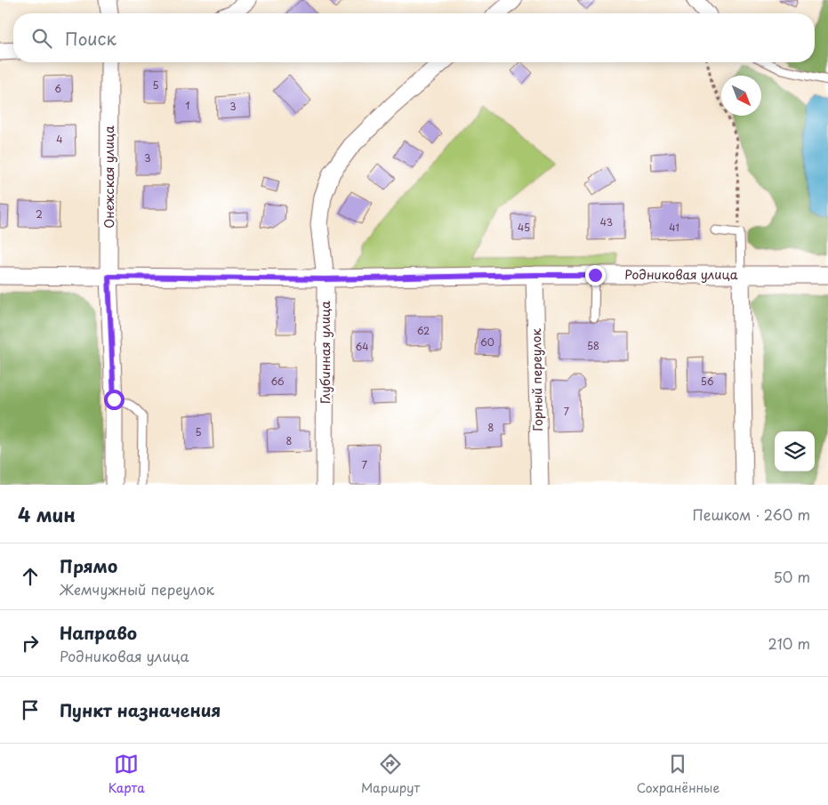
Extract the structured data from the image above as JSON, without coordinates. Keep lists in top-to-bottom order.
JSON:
{
  "streets": {
    "street": [
      "Онежская улица",
      "Родниковая улица",
      "Глубинная улица",
      "Горный переулок"
    ]
  },
  "crossings": [
    ["Онежская улица", "Родниковая улица"],
    ["Родниковая улица", "Глубинная улица"],
    ["Родниковая улица", "Горный переулок"]
  ],
  "house_numbers": [
    "5",
    "6",
    "1",
    "3",
    "4",
    "3",
    "2",
    "43",
    "45",
    "41",
    "62",
    "60",
    "58",
    "64",
    "66",
    "56",
    "7",
    "8",
    "5",
    "8",
    "7"
  ],
  "north": "bottom right",
  "page": {
    "search": "Поиск",
    "heading": ["4 мин", "Пешком · 260 m"],
    "list": [
      ["Прямо", "Жемчужный переулок", "50 m"],
      ["Направо", "Родниковая улица", "210 m"],
      "Пункт назначения"
    ],
    "nav": ["Карта", "Маршрут", "Сохранённые"]
  }
}
